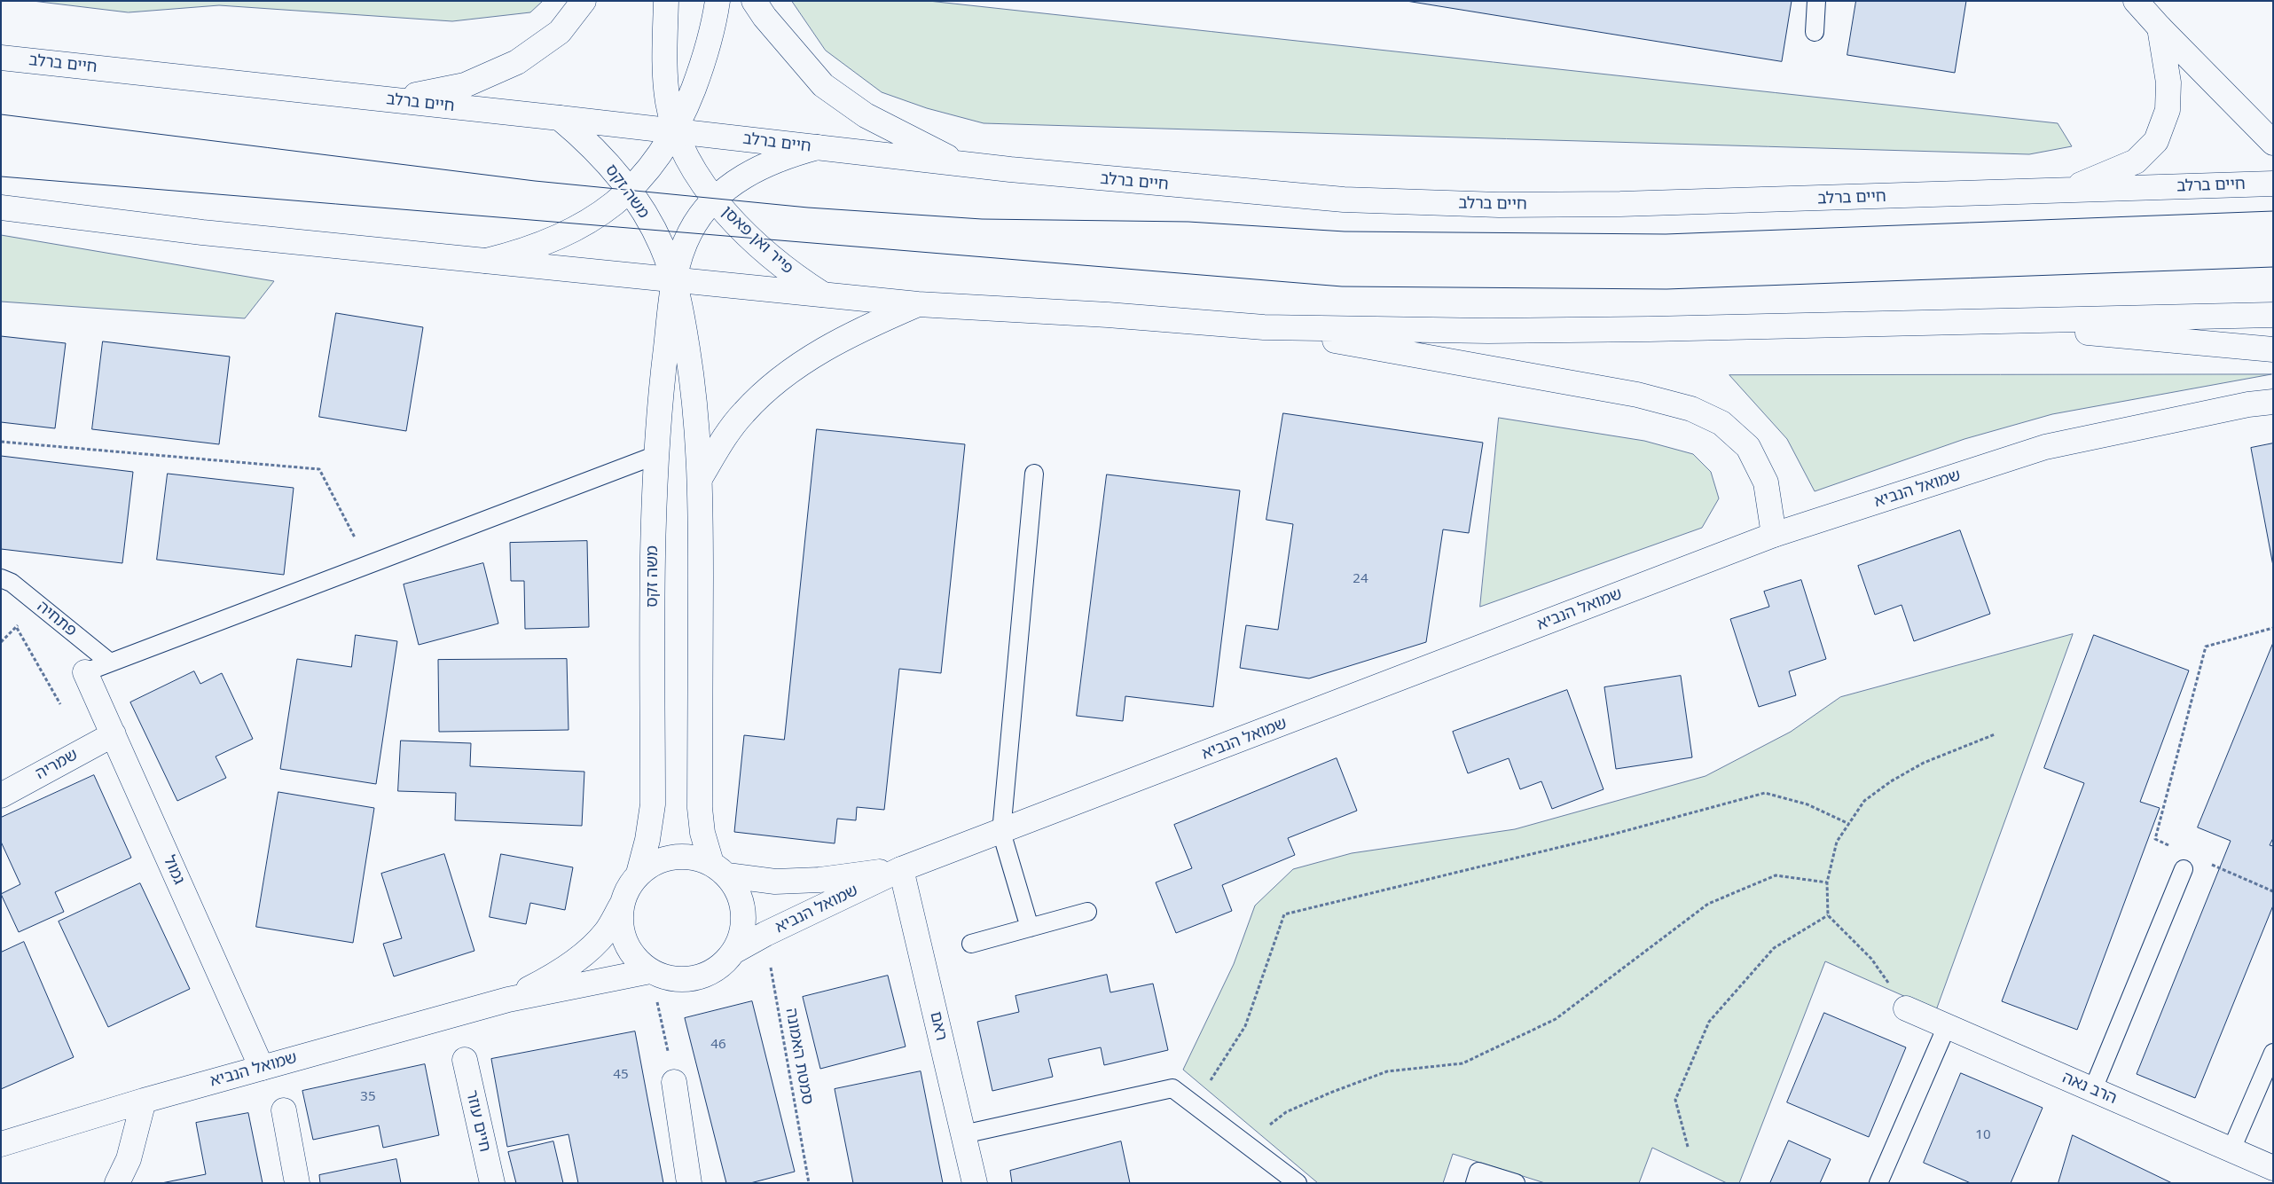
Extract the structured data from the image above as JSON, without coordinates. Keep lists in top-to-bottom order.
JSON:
{
  "streets": {
    "main road": [
      "חיים ברלב",
      "משה זקס",
      "פייר ואן פאסן",
      "שמואל הנביא",
      "שמריה",
      "גמול",
      "ראם",
      "הרב נאה",
      "חיים עוזר"
    ],
    "lane": ["פתחיה"],
    "path": ["סמטת האמונה"]
  },
  "crossings": [
    ["חיים ברלב", "משה זקס"],
    ["חיים ברלב", "פייר ואן פאסן"],
    ["משה זקס", "פייר ואן פאסן"],
    ["משה זקס", "שמואל הנביא"],
    ["שמואל הנביא", "גמול"],
    ["שמואל הנביא", "ראם"],
    ["שמואל הנביא", "סמטת האמונה"],
    ["שמריה", "גמול"]
  ],
  "house_numbers": [
    "24",
    "46",
    "45",
    "35",
    "10"
  ]
}
